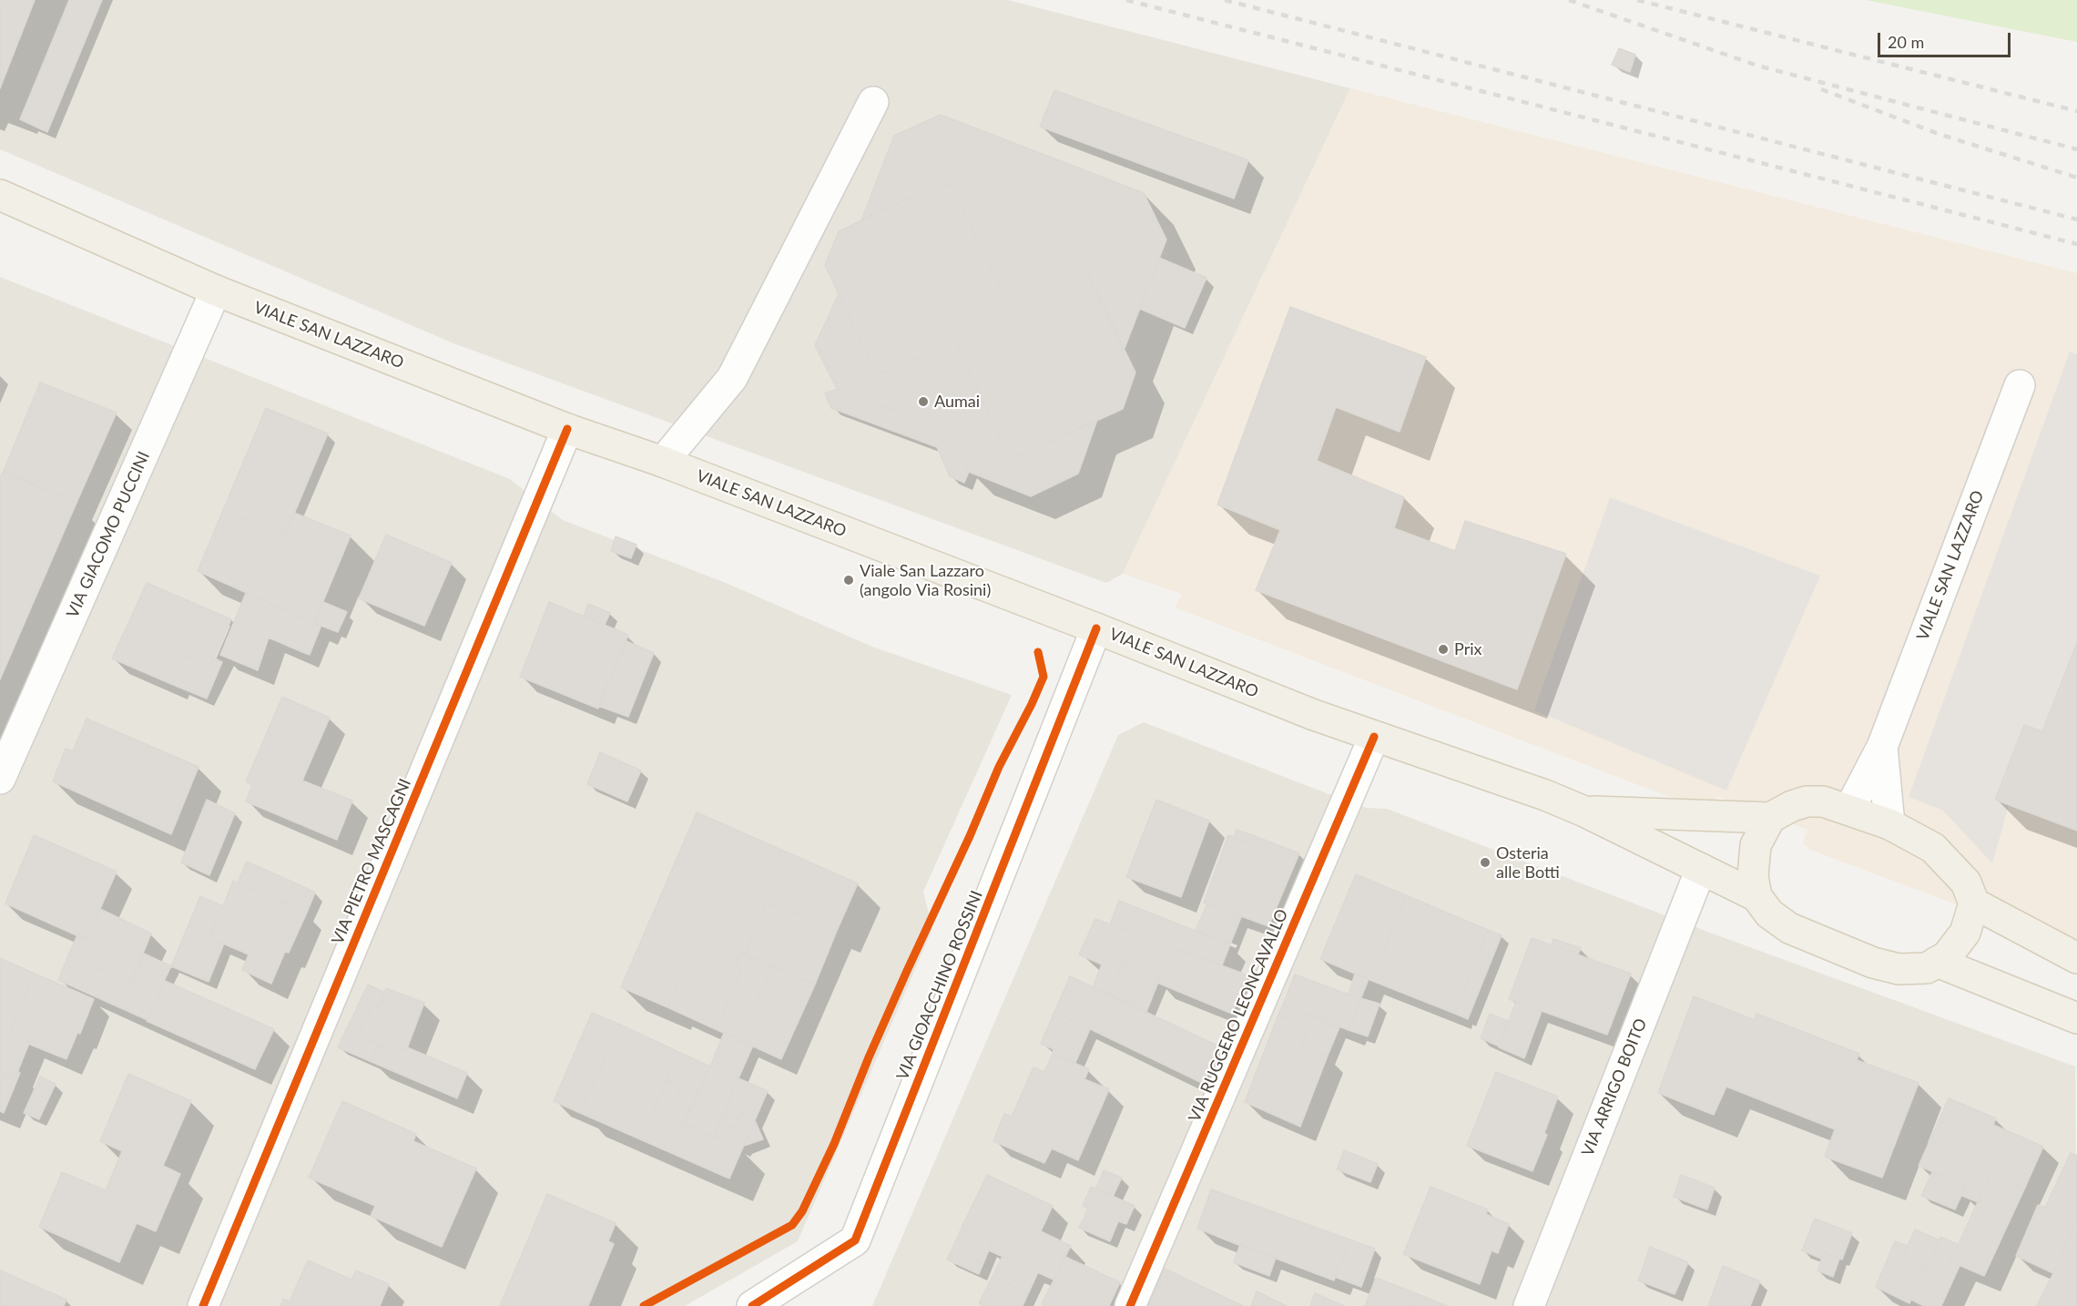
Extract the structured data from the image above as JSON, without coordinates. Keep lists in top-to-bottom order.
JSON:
{
  "streets": {
    "main road": ["VIALE SAN LAZZARO"],
    "street": [
      "VIA GIACOMO PUCCINI",
      "VIA PIETRO MASCAGNI",
      "VIA GIOACCHINO ROSSINI",
      "VIA RUGGERO LEONCAVALLO",
      "VIA ARRIGO BOITO"
    ]
  },
  "crossings": [
    ["VIALE SAN LAZZARO", "VIA GIACOMO PUCCINI"],
    ["VIALE SAN LAZZARO", "VIA PIETRO MASCAGNI"],
    ["VIALE SAN LAZZARO", "VIA GIOACCHINO ROSSINI"],
    ["VIALE SAN LAZZARO", "VIA RUGGERO LEONCAVALLO"],
    ["VIALE SAN LAZZARO", "VIA ARRIGO BOITO"]
  ],
  "places": [
    "Aumai",
    "Viale San Lazzaro (angolo Via Rosini)",
    "Prix",
    "Osteria alle Botti"
  ],
  "scale_bar": "20 m"
}
